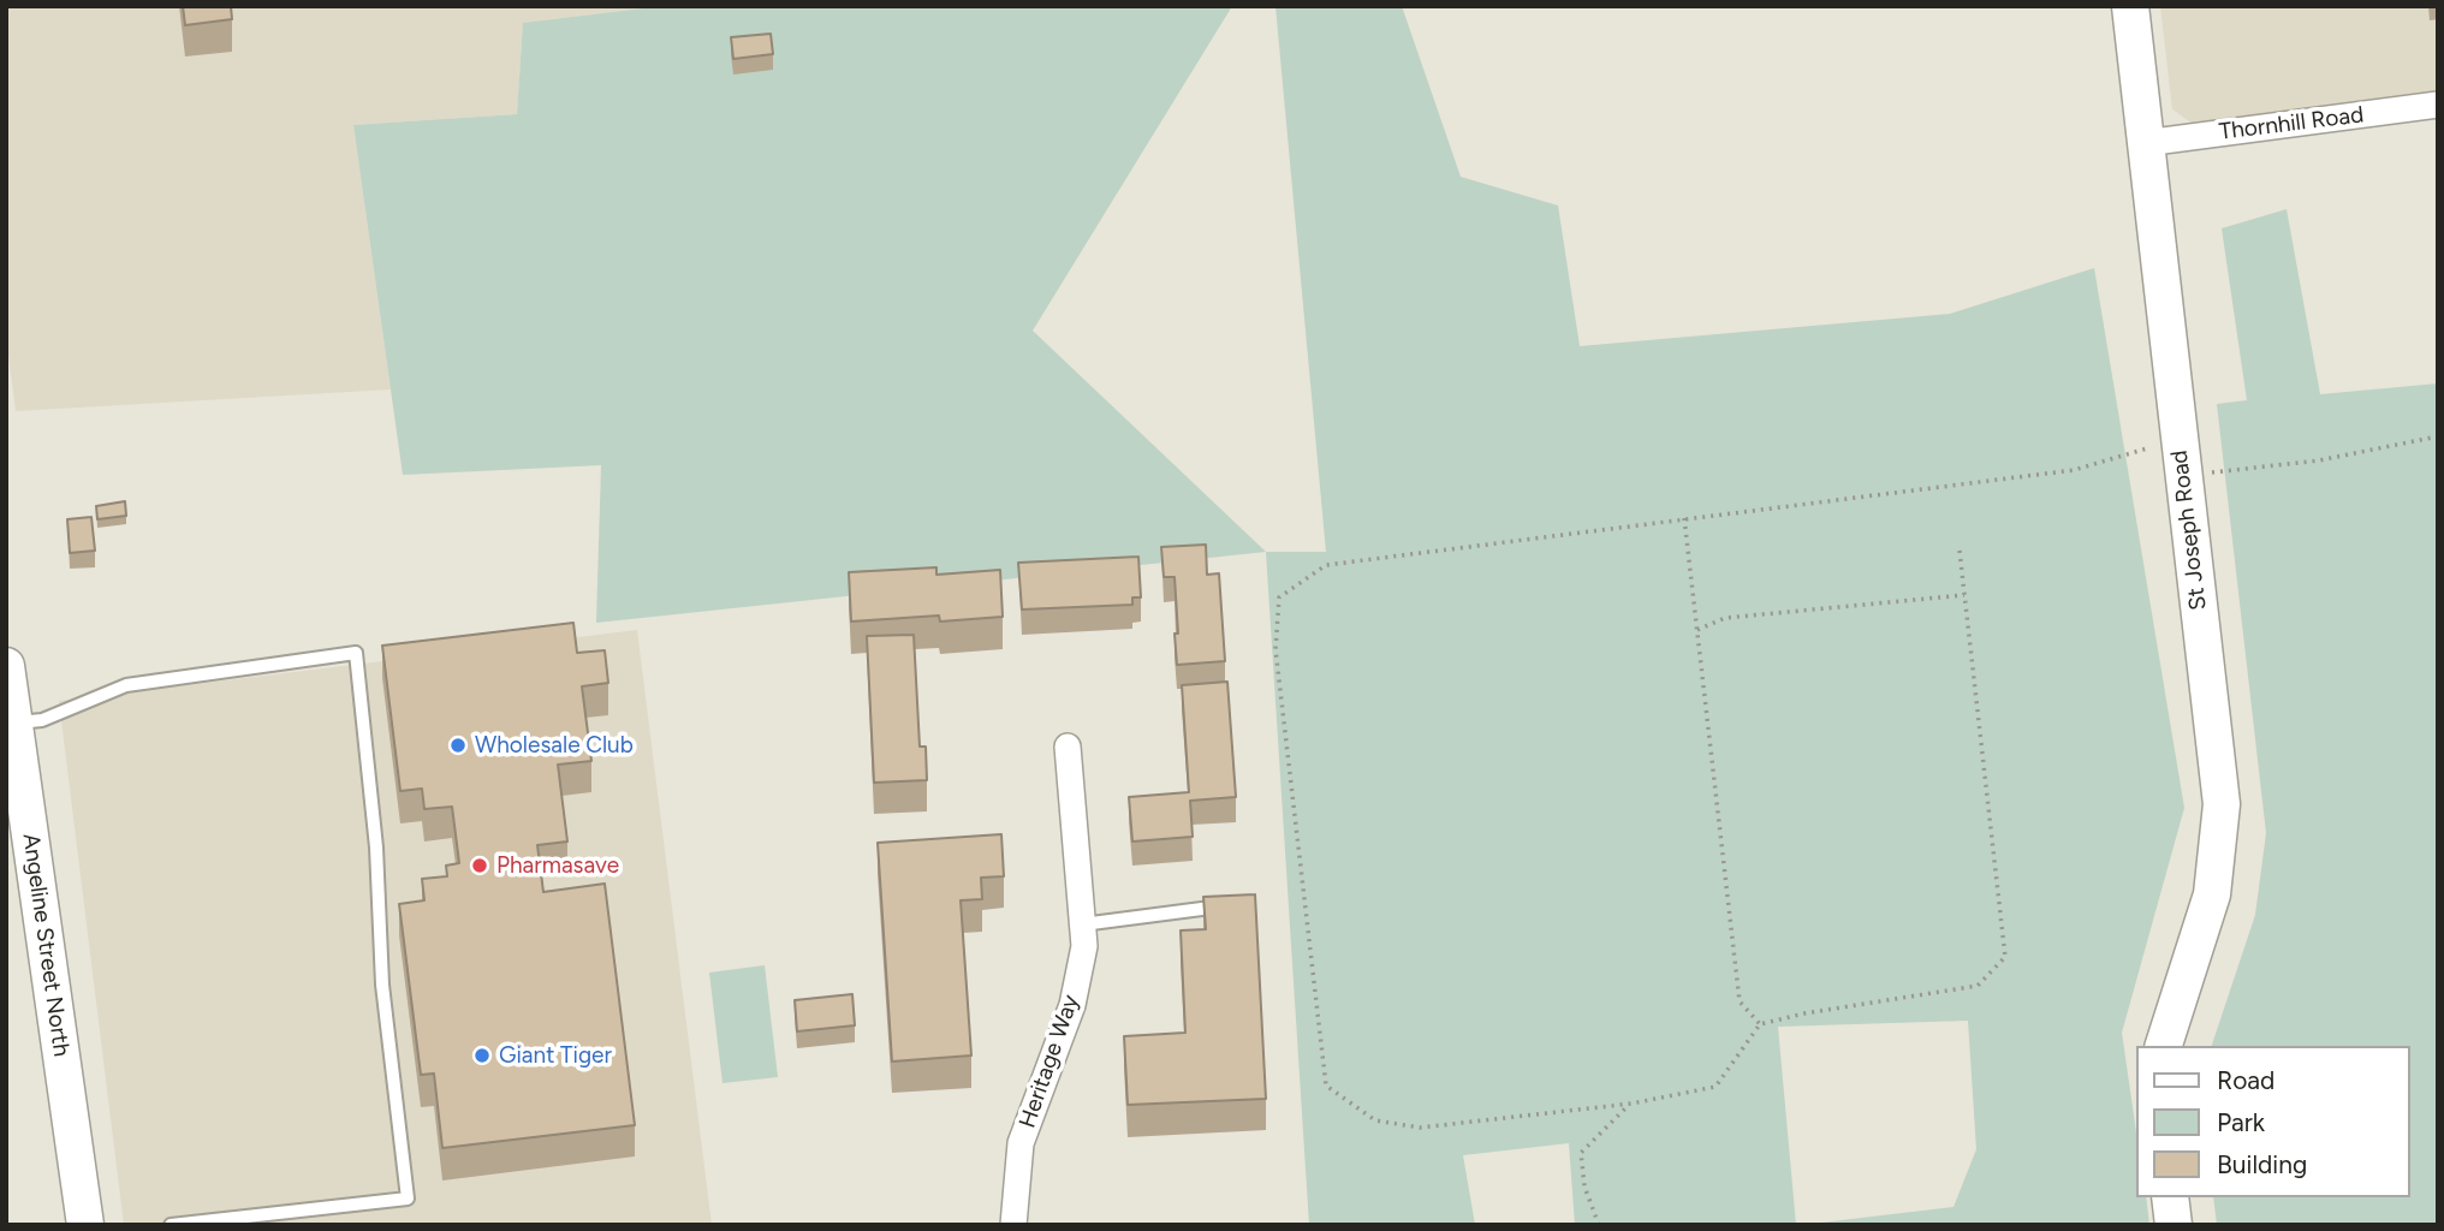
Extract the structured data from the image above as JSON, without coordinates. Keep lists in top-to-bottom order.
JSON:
{
  "streets": {
    "street": [
      "Thornhill Road",
      "St Joseph Road",
      "Angeline Street North",
      "Heritage Way"
    ]
  },
  "crossings": [
    ["Thornhill Road", "St Joseph Road"]
  ],
  "places": ["Wholesale Club", "Pharmasave", "Giant Tiger"],
  "legend": ["Road", "Park", "Building"]
}
